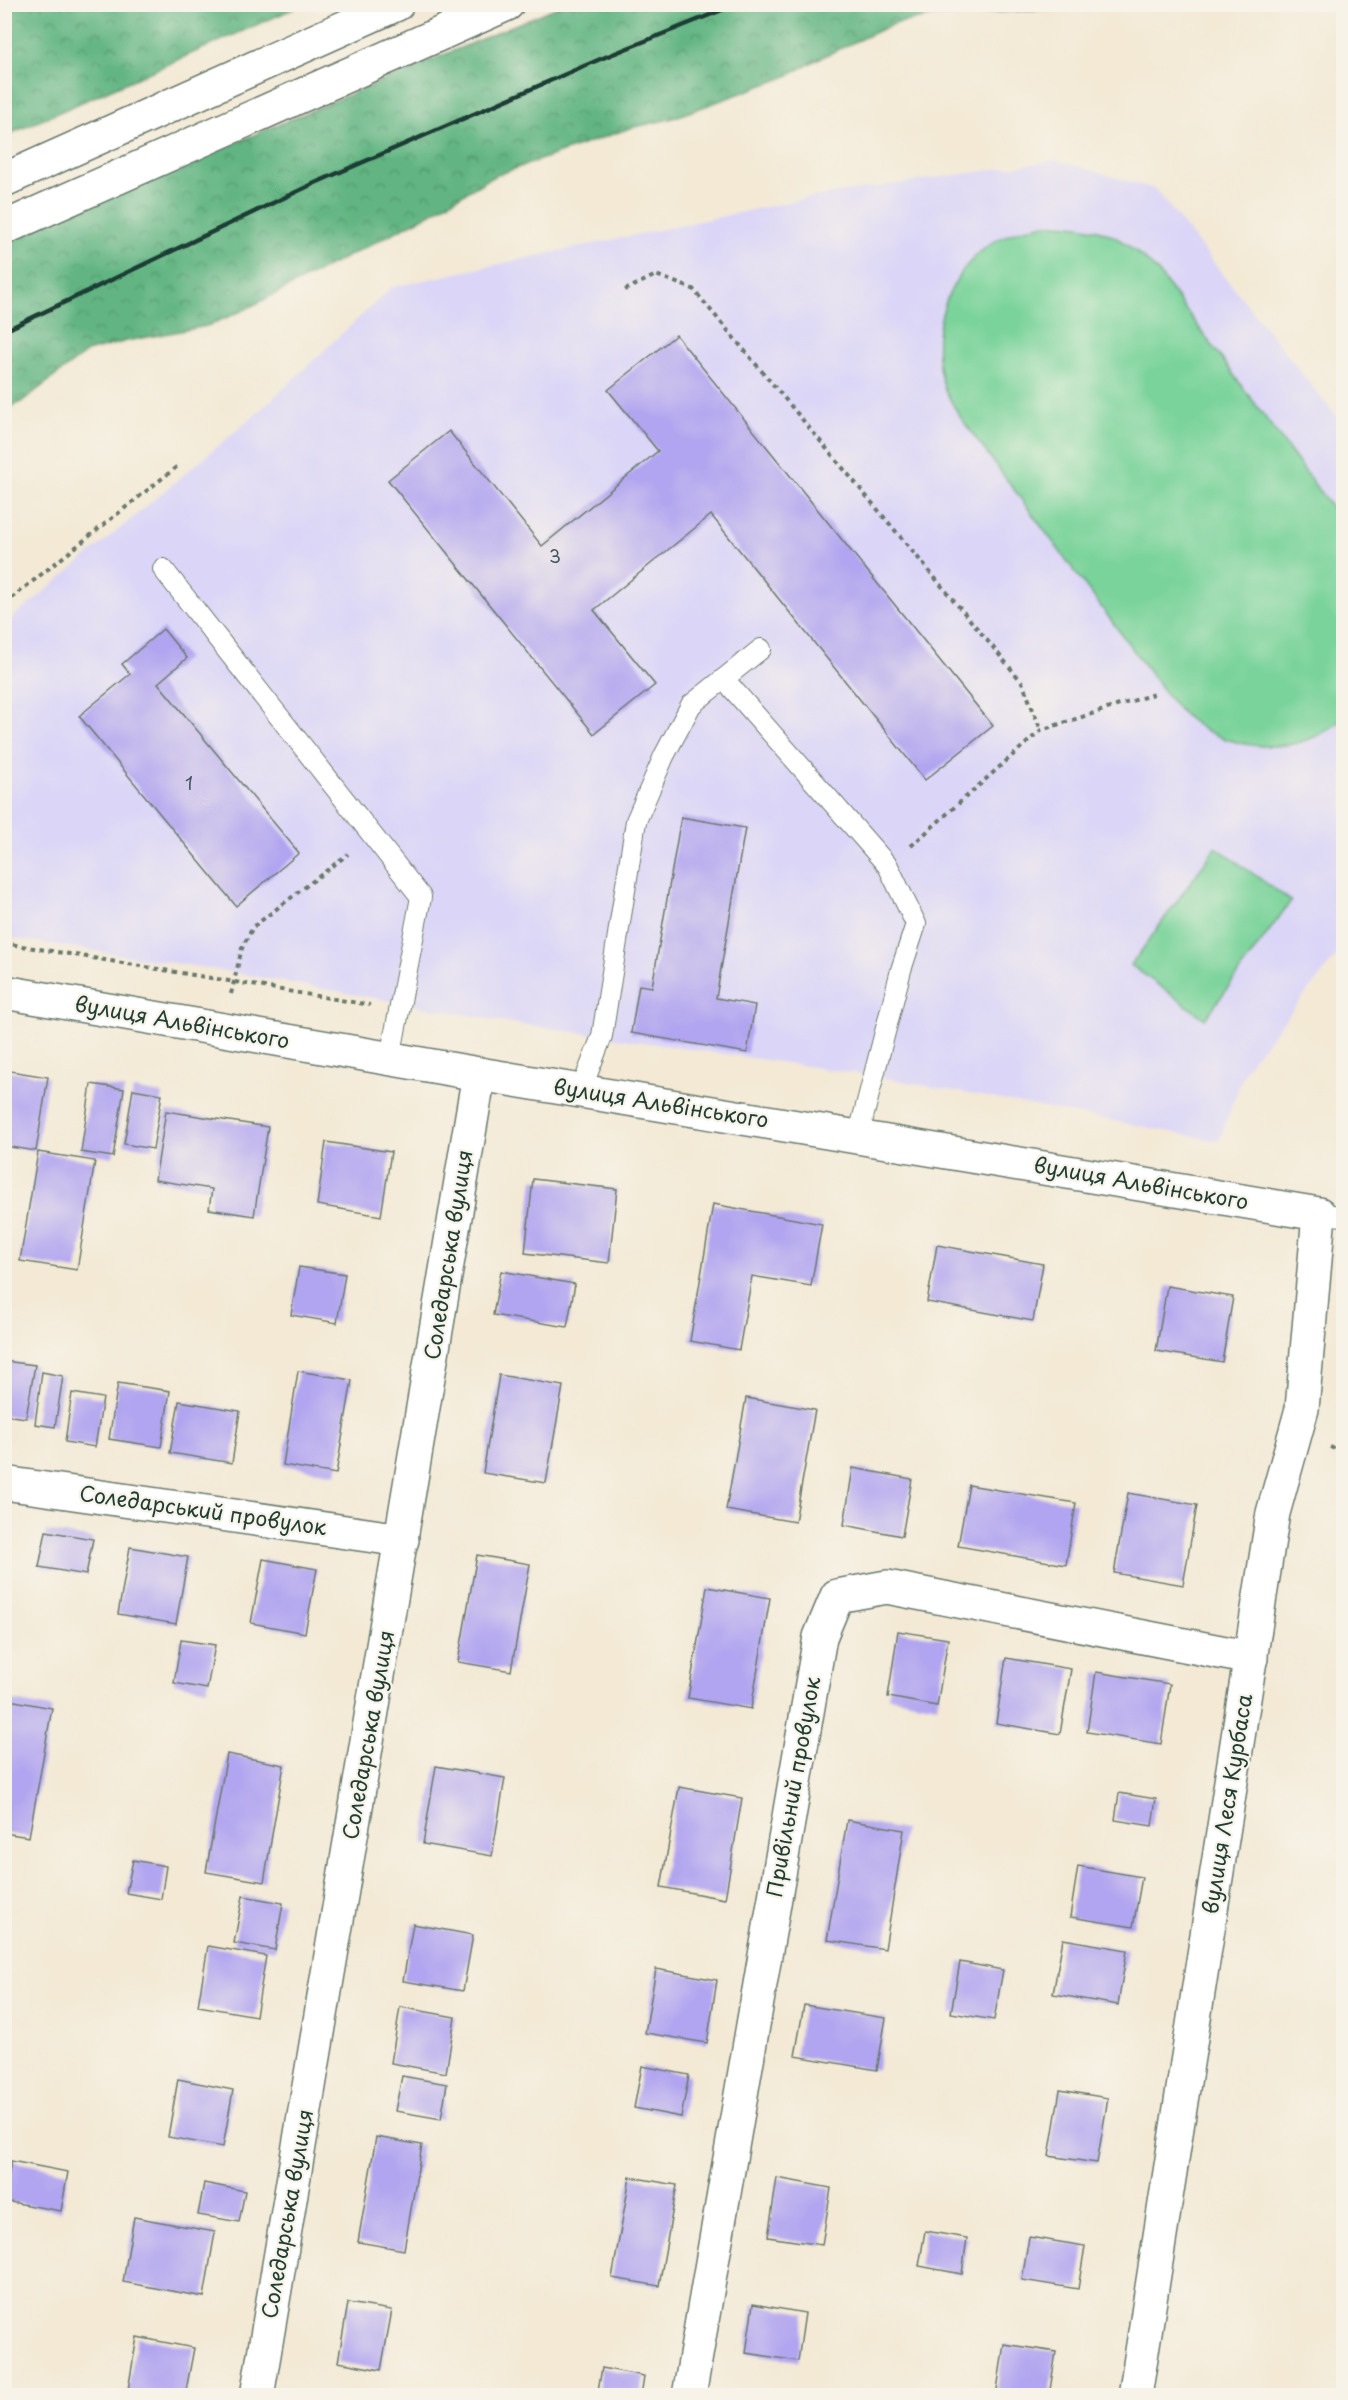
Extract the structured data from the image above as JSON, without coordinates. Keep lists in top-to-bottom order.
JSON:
{
  "streets": {
    "street": [
      "вулиця Альвінського",
      "Соледарська вулиця",
      "Соледарський провулок",
      "Привільний провулок",
      "вулиця Леся Курбаса"
    ]
  },
  "crossings": [
    ["вулиця Альвінського", "Соледарська вулиця"],
    ["вулиця Альвінського", "вулиця Леся Курбаса"],
    ["Соледарська вулиця", "Соледарський провулок"],
    ["Привільний провулок", "вулиця Леся Курбаса"]
  ],
  "house_numbers": ["3", "1"]
}
